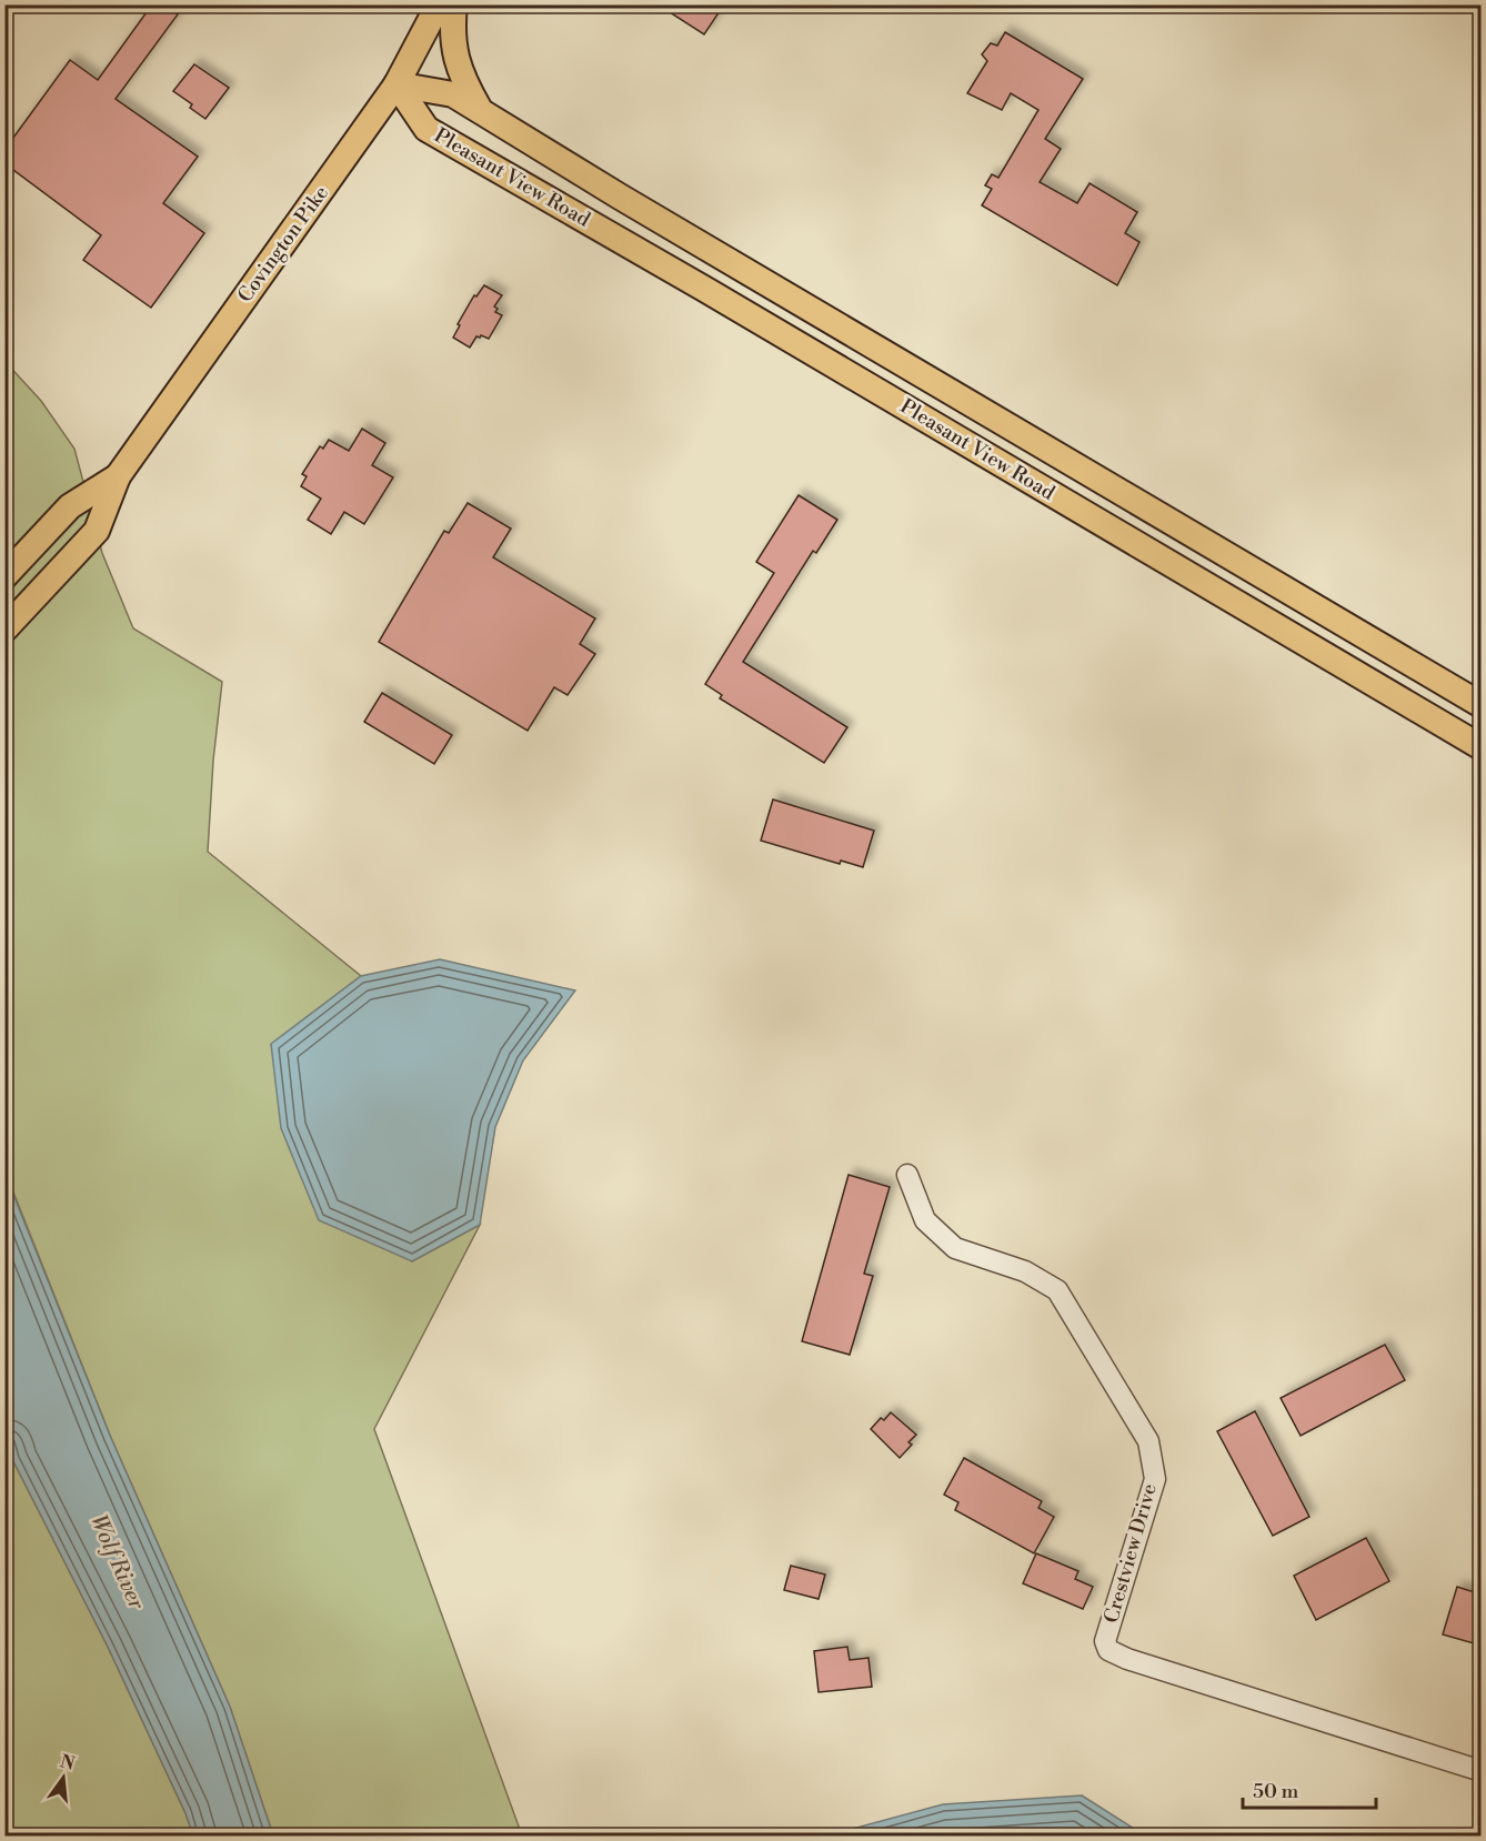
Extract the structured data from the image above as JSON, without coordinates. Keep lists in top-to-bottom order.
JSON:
{
  "streets": {
    "main road": ["Pleasant View Road", "Covington Pike"],
    "street": ["Crestview Drive"]
  },
  "crossings": [
    ["Pleasant View Road", "Covington Pike"]
  ],
  "water": ["Wolf River"],
  "scale_bar": "50 m",
  "north": "top"
}
